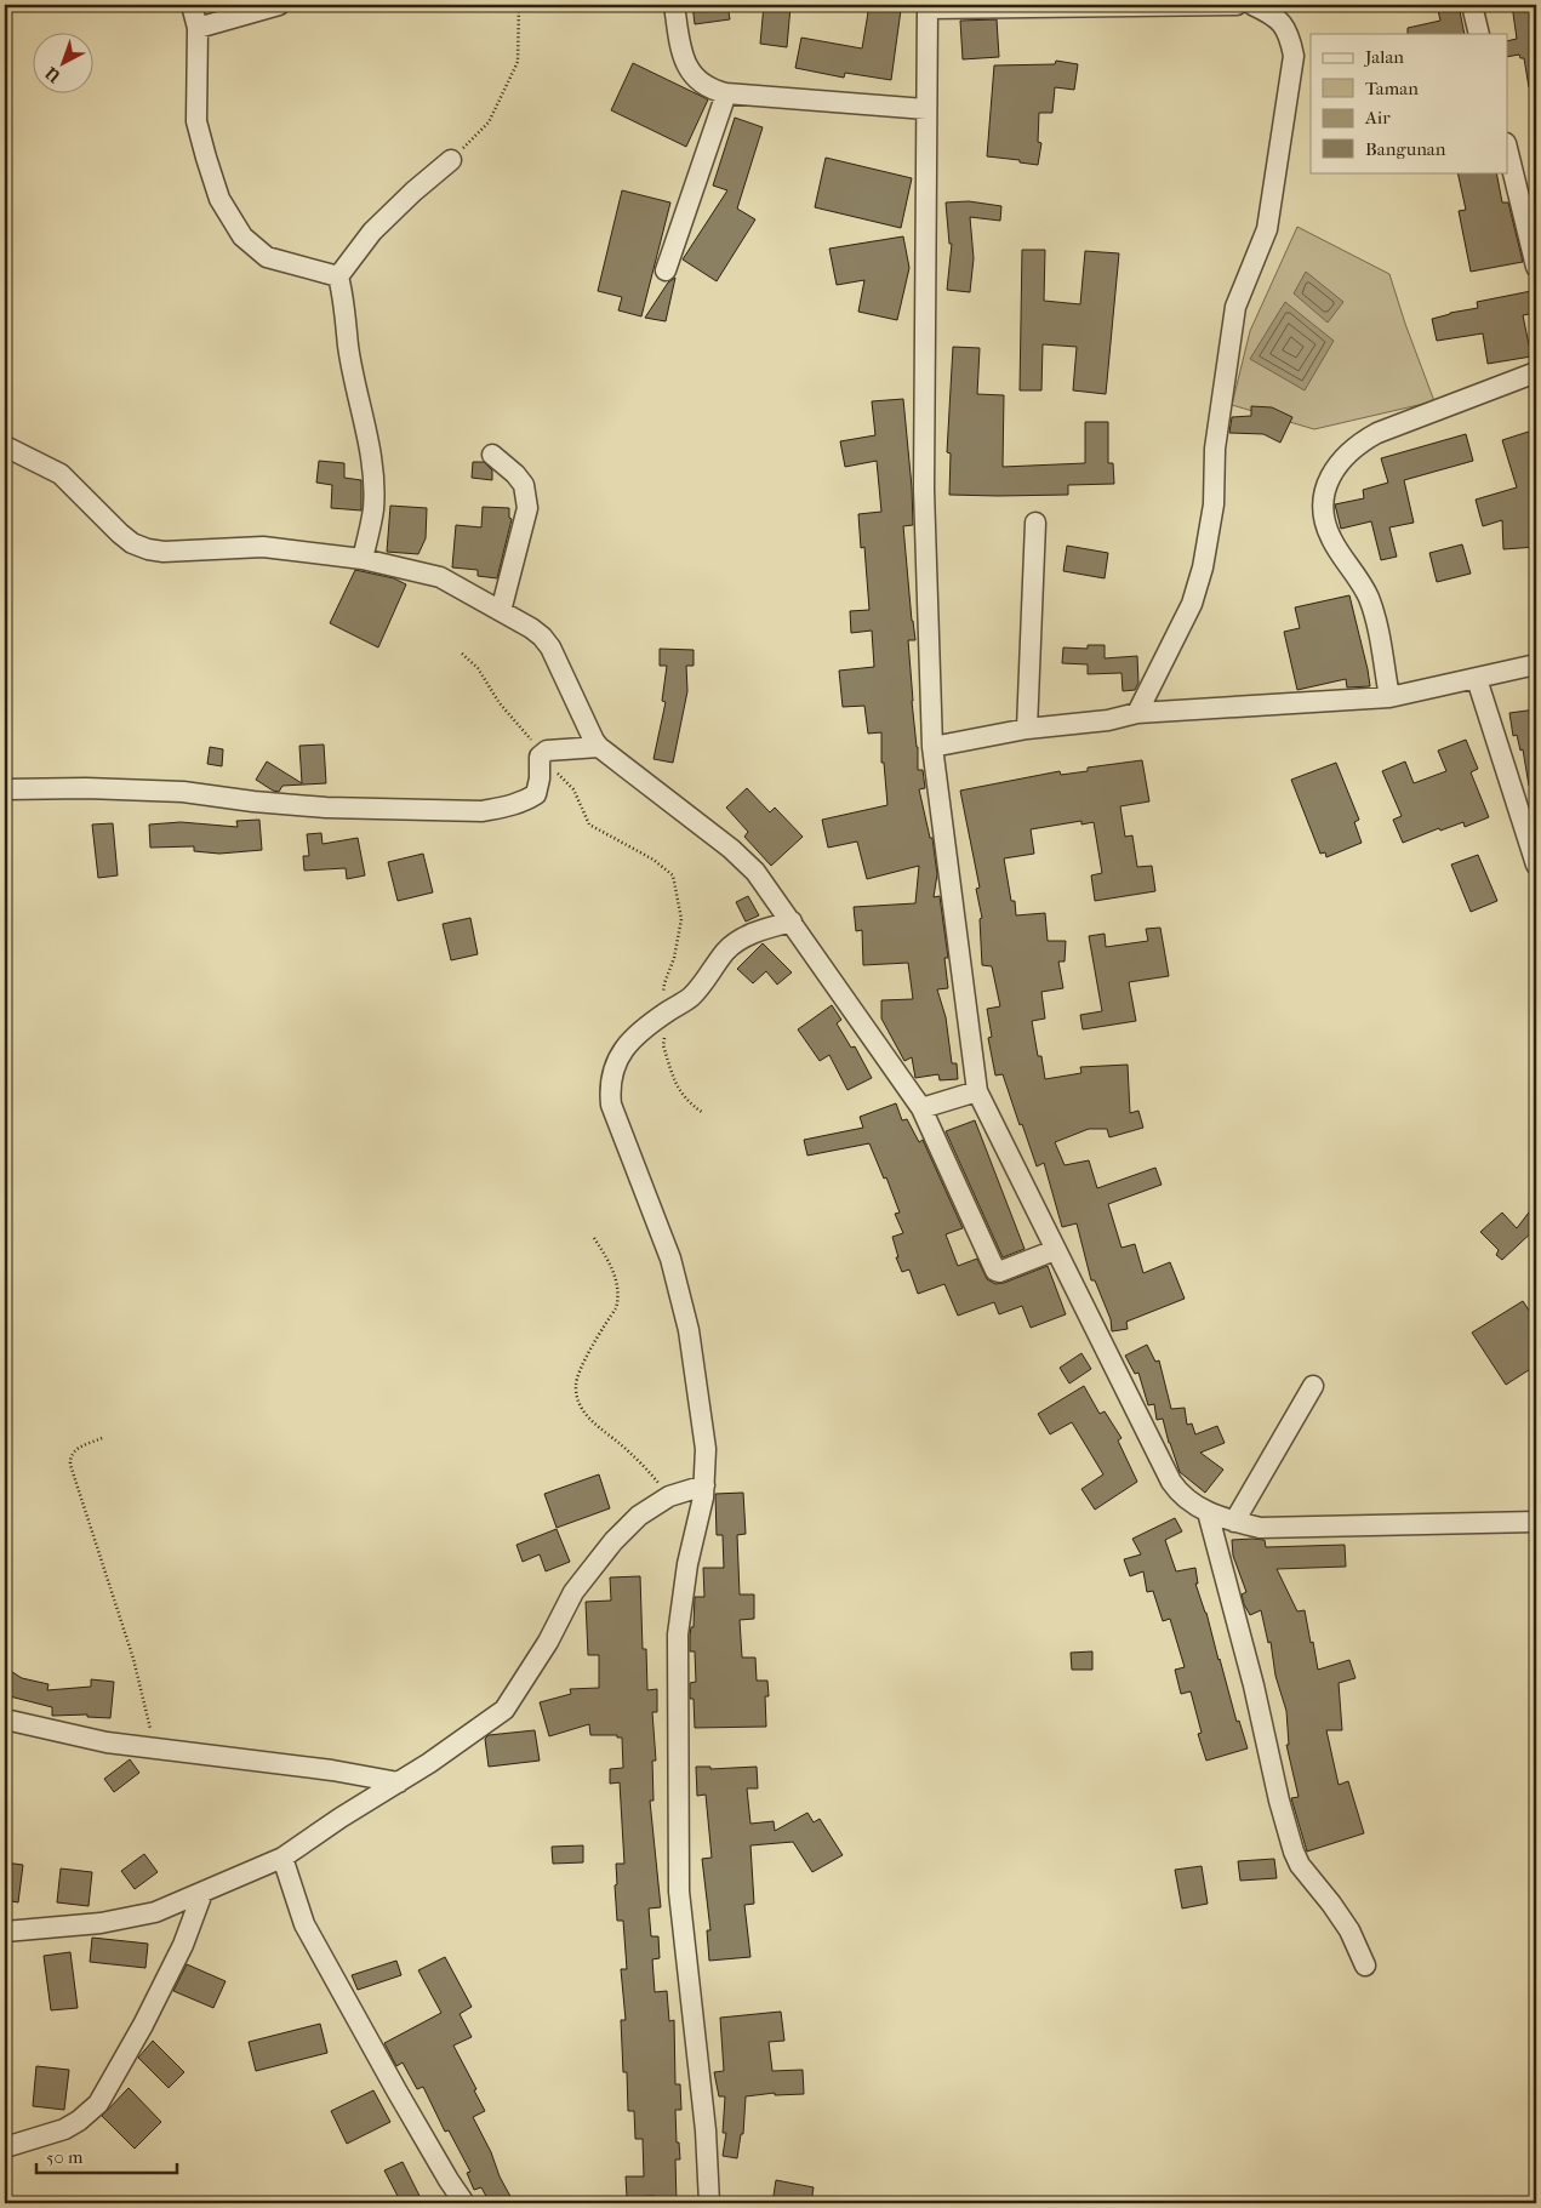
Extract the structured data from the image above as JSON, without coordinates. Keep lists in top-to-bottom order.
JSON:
{
  "legend": [
    "Jalan",
    "Taman",
    "Air",
    "Bangunan"
  ],
  "scale_bar": "50 m",
  "north": "bottom left"
}
